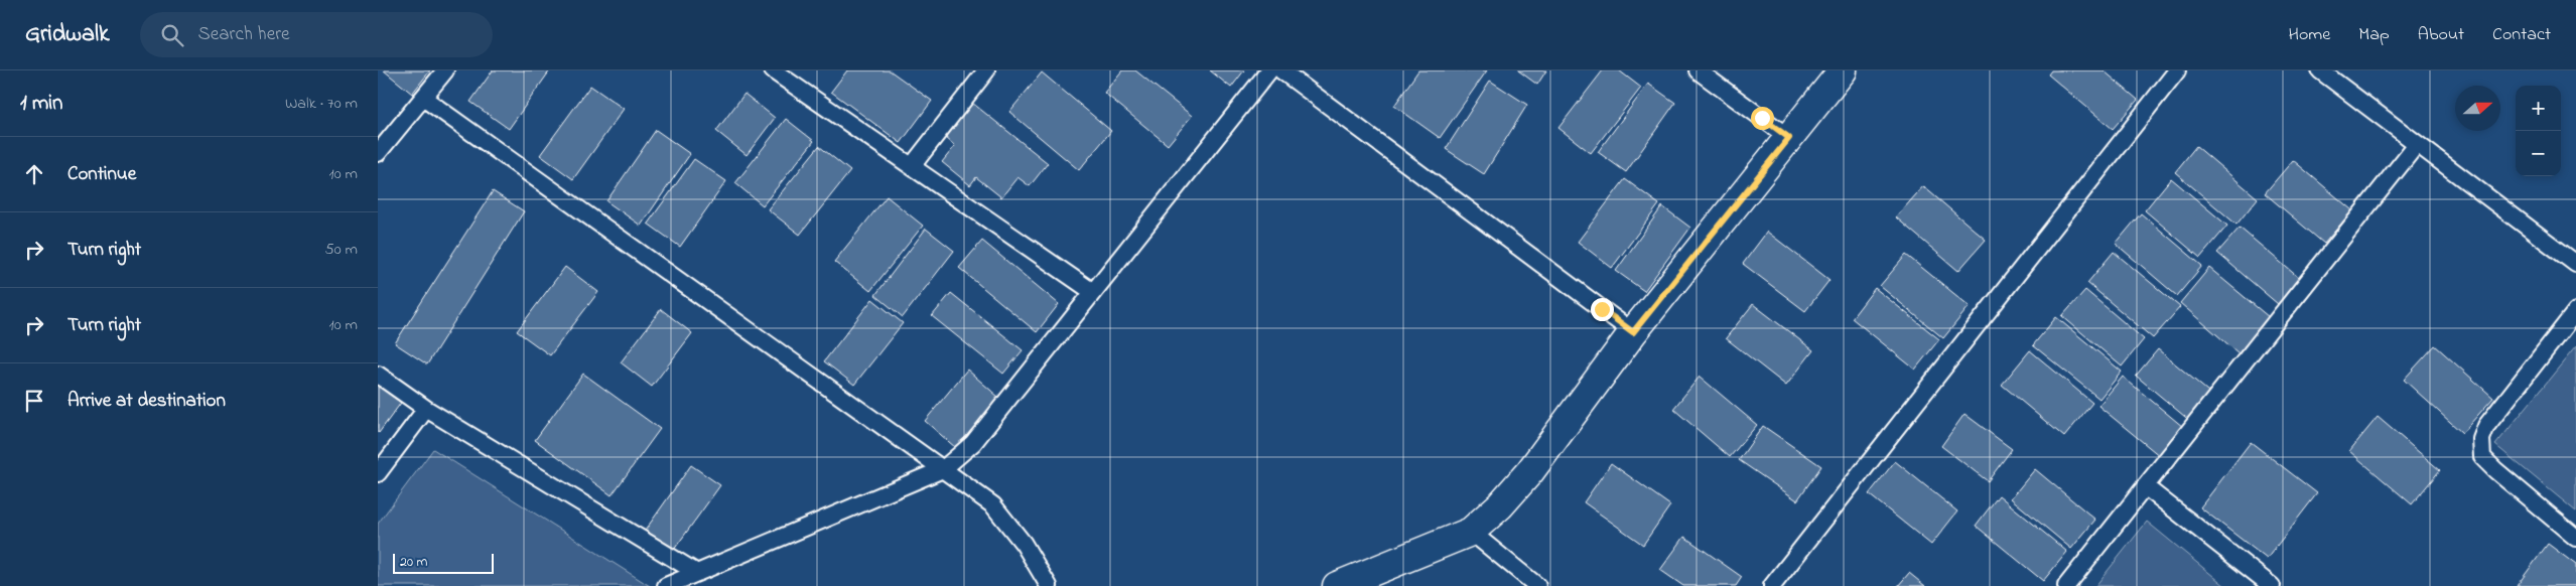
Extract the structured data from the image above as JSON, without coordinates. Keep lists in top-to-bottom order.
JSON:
{
  "scale_bar": "20 m",
  "north": "right",
  "page": {
    "header": "Gridwalk",
    "search": "Search here",
    "nav": [
      "Home",
      "Map",
      "About",
      "Contact"
    ],
    "heading": ["1 min", "Walk · 70 m"],
    "map_buttons": ["+", "−"],
    "list": [
      ["Continue", "10 m"],
      ["Turn right", "50 m"],
      ["Turn right", "10 m"],
      "Arrive at destination"
    ],
    "scale": "20 m"
  }
}
